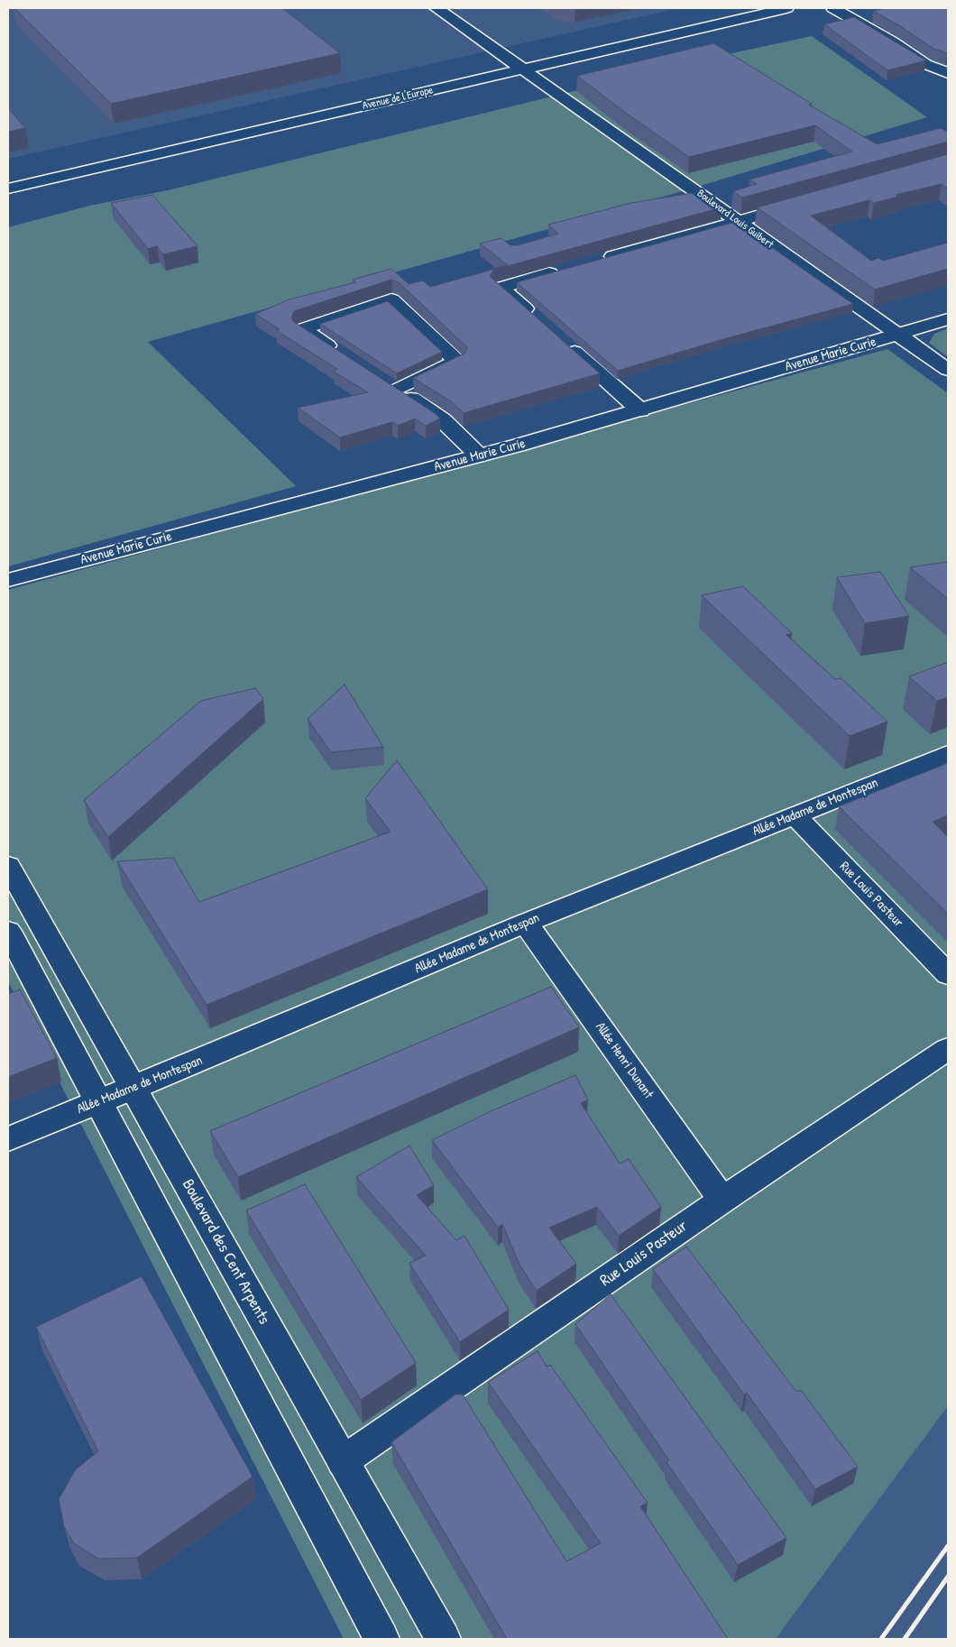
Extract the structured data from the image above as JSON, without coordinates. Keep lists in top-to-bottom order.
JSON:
{
  "streets": {
    "street": [
      "Avenue de l'Europe",
      "Boulevard Louis Guibert",
      "Avenue Marie Curie",
      "Allée Madame de Montespan",
      "Rue Louis Pasteur",
      "Allée Henri Dunant",
      "Boulevard des Cent Arpents"
    ]
  },
  "crossings": [
    ["Avenue de l'Europe", "Boulevard Louis Guibert"],
    ["Boulevard Louis Guibert", "Avenue Marie Curie"],
    ["Allée Madame de Montespan", "Rue Louis Pasteur"],
    ["Allée Madame de Montespan", "Allée Henri Dunant"],
    ["Allée Madame de Montespan", "Boulevard des Cent Arpents"],
    ["Rue Louis Pasteur", "Allée Henri Dunant"],
    ["Rue Louis Pasteur", "Boulevard des Cent Arpents"]
  ]
}
